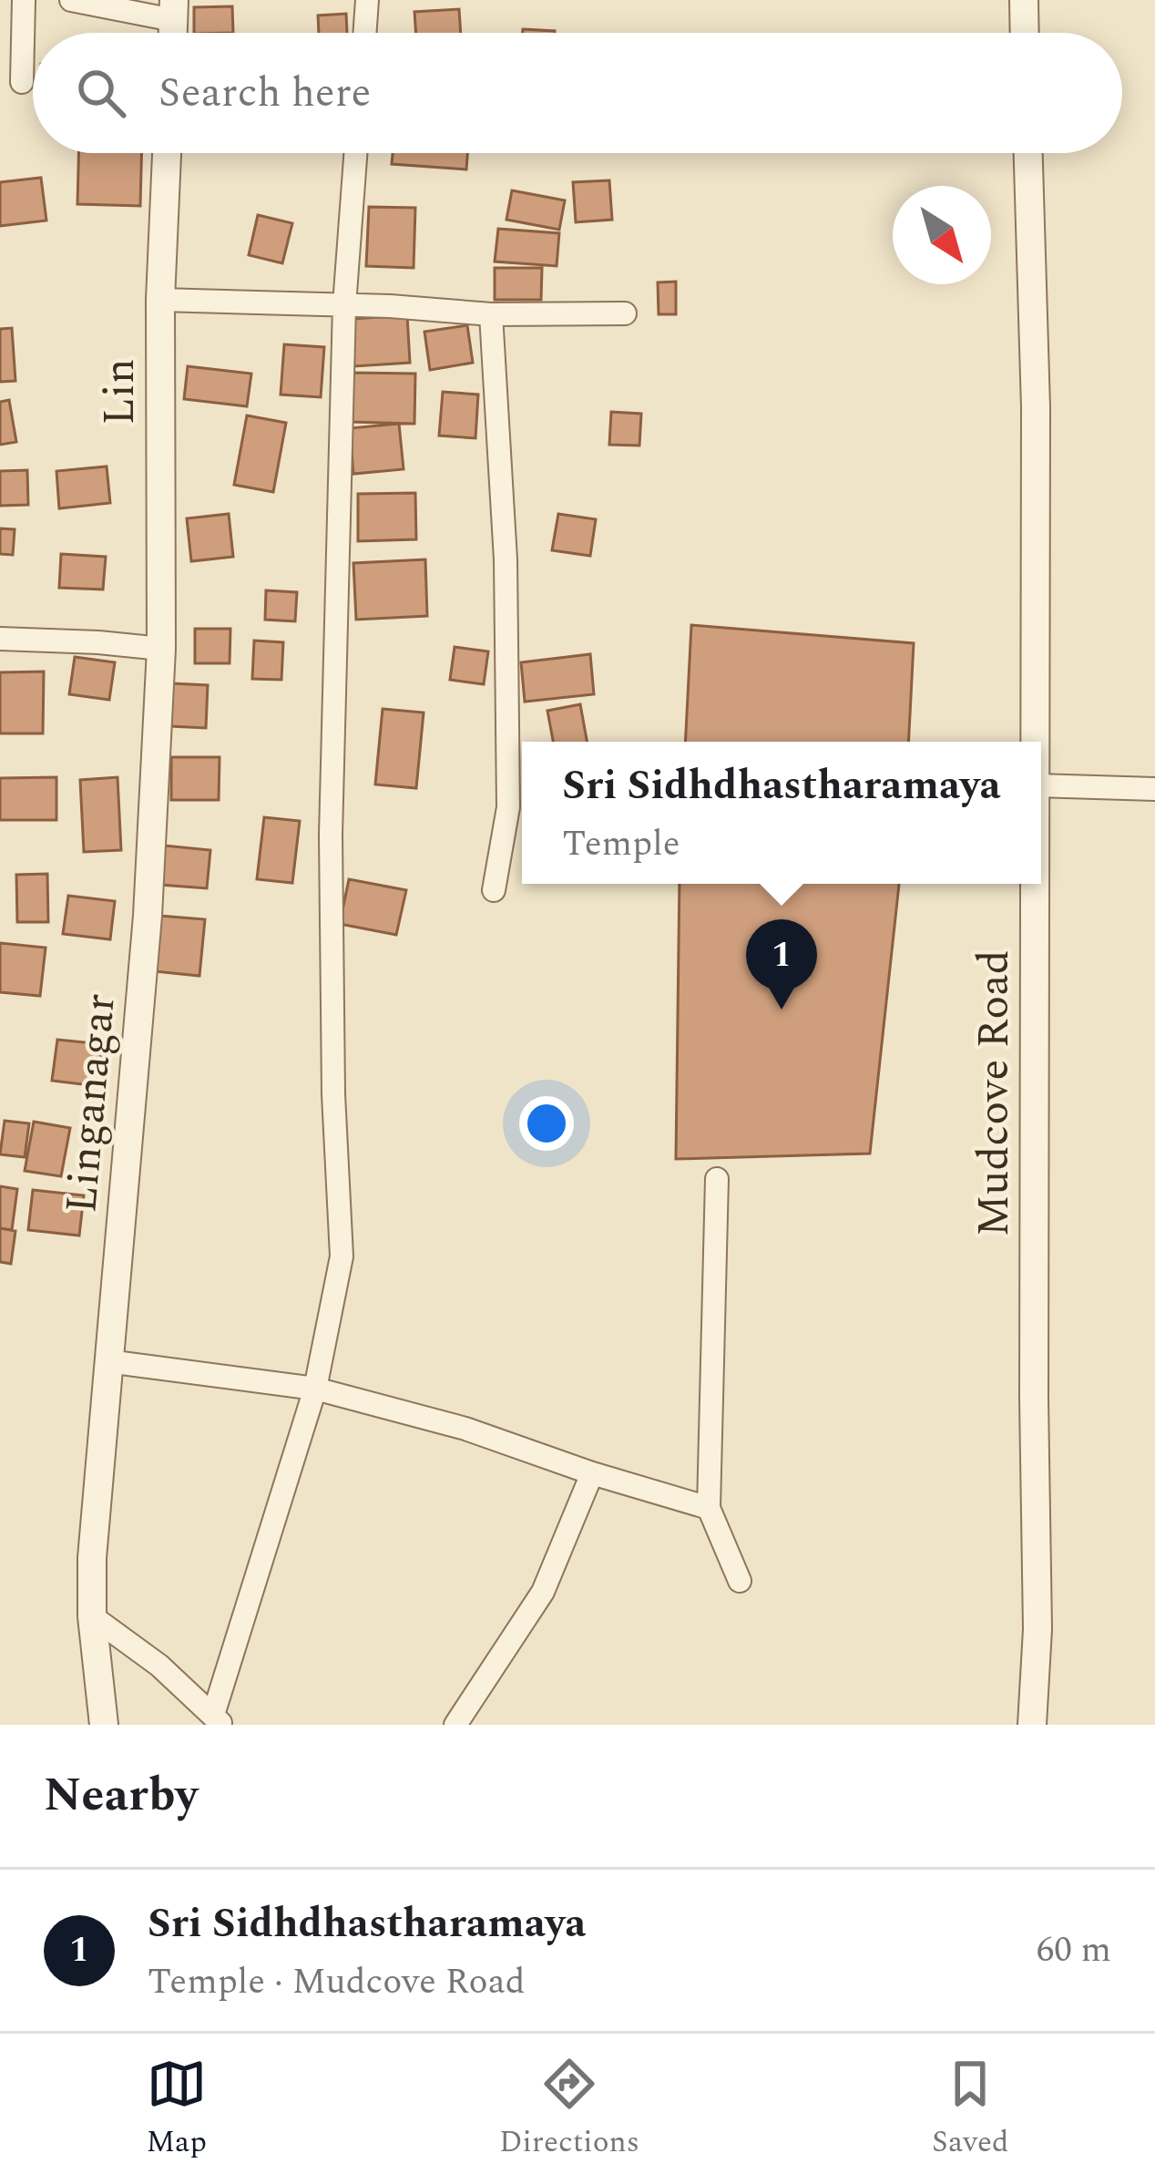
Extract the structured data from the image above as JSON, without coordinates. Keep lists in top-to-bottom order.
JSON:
{
  "streets": {
    "street": ["Lin", "Mudcove Road", "Linganagar"]
  },
  "crossings": [
    ["Lin", "Linganagar"]
  ],
  "north": "bottom right",
  "page": {
    "search": "Search here",
    "popup": ["Sri Sidhdhastharamaya", "Temple"],
    "pins": "1",
    "heading": "Nearby",
    "list": [
      {
        "mark": "1",
        "name": "Sri Sidhdhastharamaya",
        "note": "Temple · Mudcove Road",
        "value": "60 m"
      }
    ],
    "nav": ["Map", "Directions", "Saved"]
  }
}
